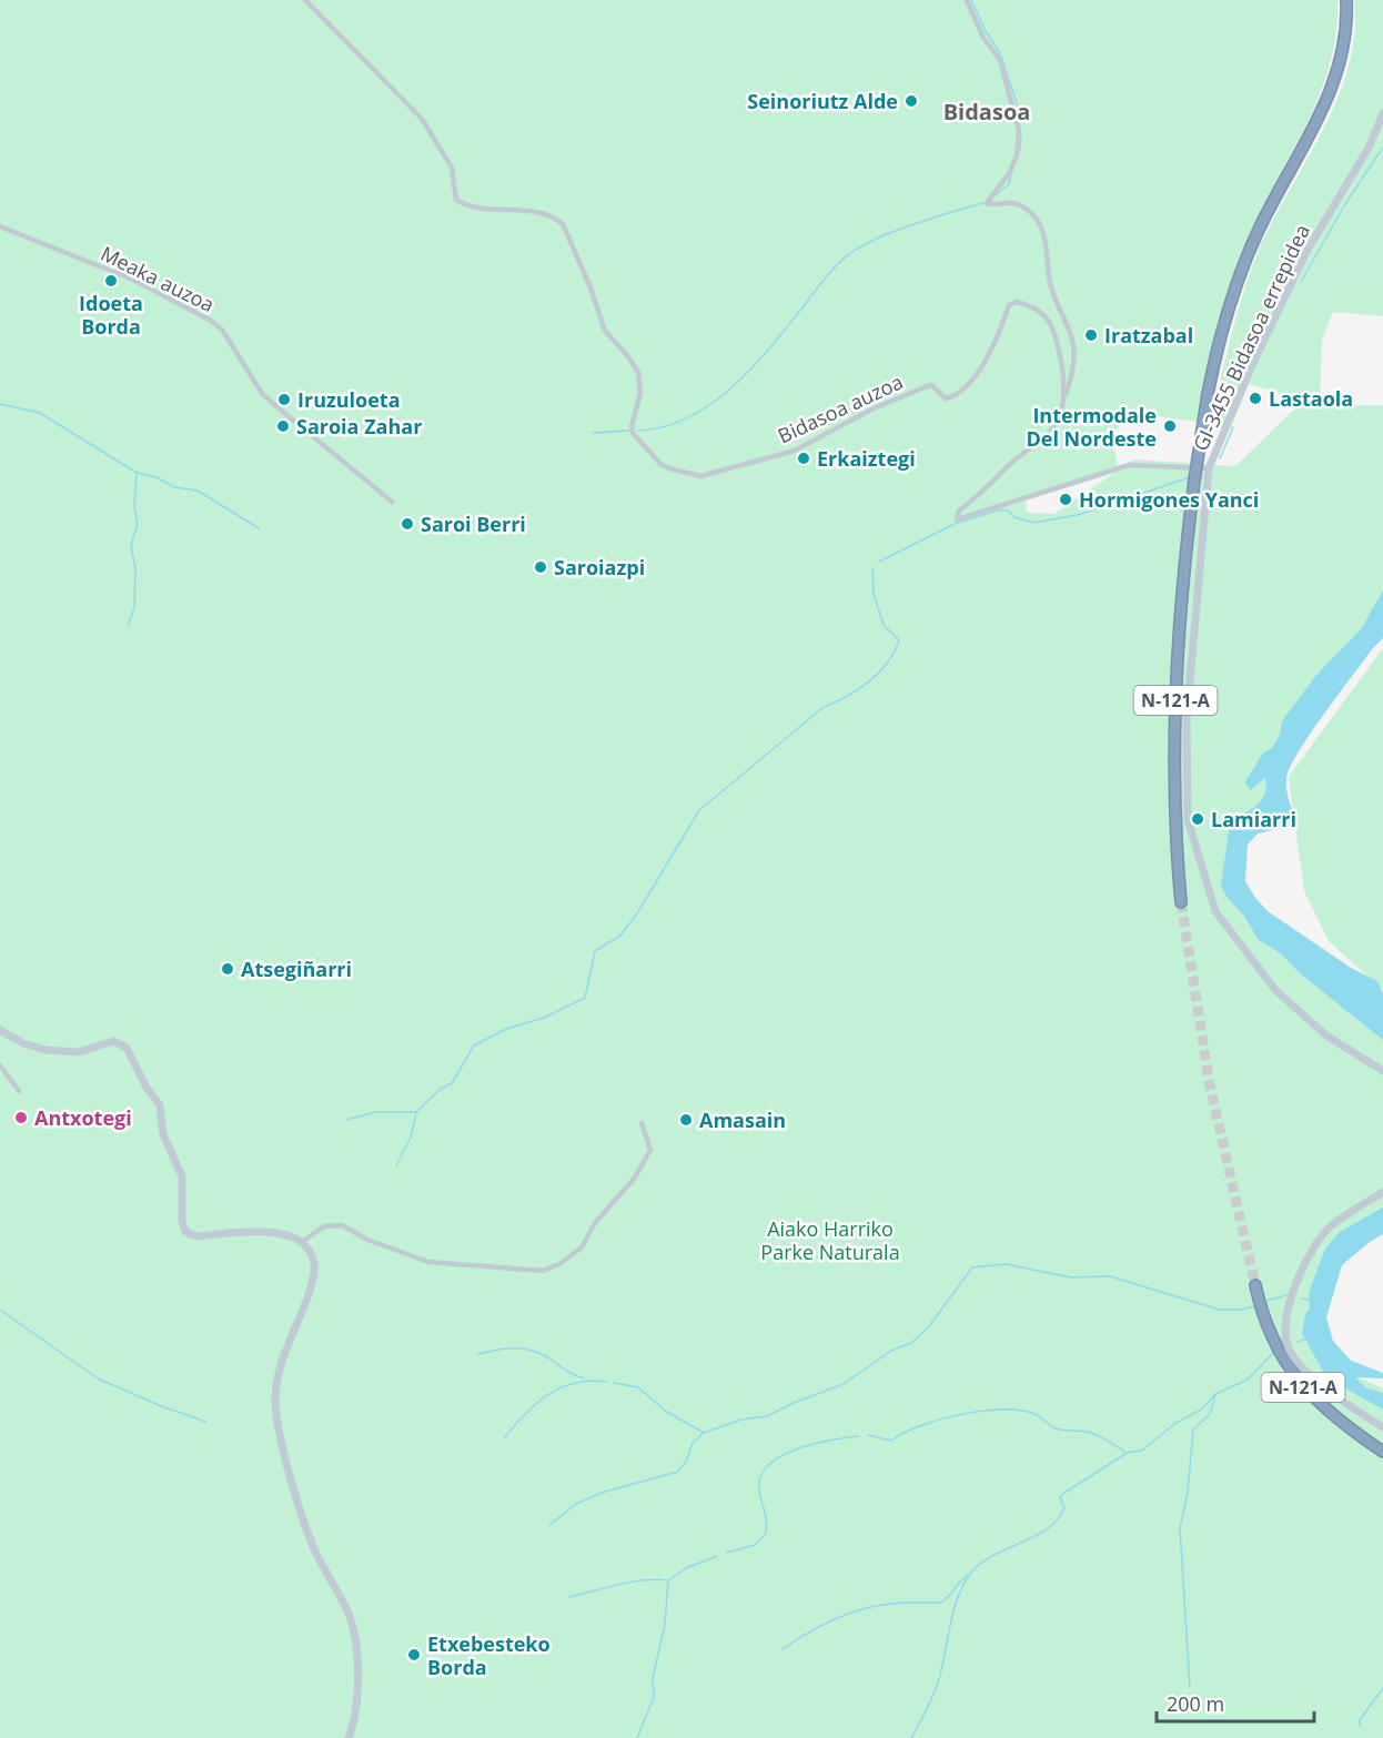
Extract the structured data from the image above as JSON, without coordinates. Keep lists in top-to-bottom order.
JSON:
{
  "streets": {
    "highway": ["N-121-A"],
    "street": ["Meaka auzoa", "GI-3455 Bidasoa errepidea", "Bidasoa auzoa"]
  },
  "crossings": [
    ["GI-3455 Bidasoa errepidea", "Bidasoa auzoa"]
  ],
  "districts": ["Bidasoa"],
  "parks": ["Aiako Harriko Parke Naturala"],
  "places": [
    "Seinoriutz Alde",
    "Idoeta Borda",
    "Iratzabal",
    "Lastaola",
    "Iruzuloeta",
    "Saroia Zahar",
    "Intermodale Del Nordeste",
    "Erkaiztegi",
    "Hormigones Yanci",
    "Saroi Berri",
    "Saroiazpi",
    "Lamiarri",
    "Atsegiñarri",
    "Antxotegi",
    "Amasain",
    "Etxebesteko Borda"
  ],
  "scale_bar": "200 m"
}
